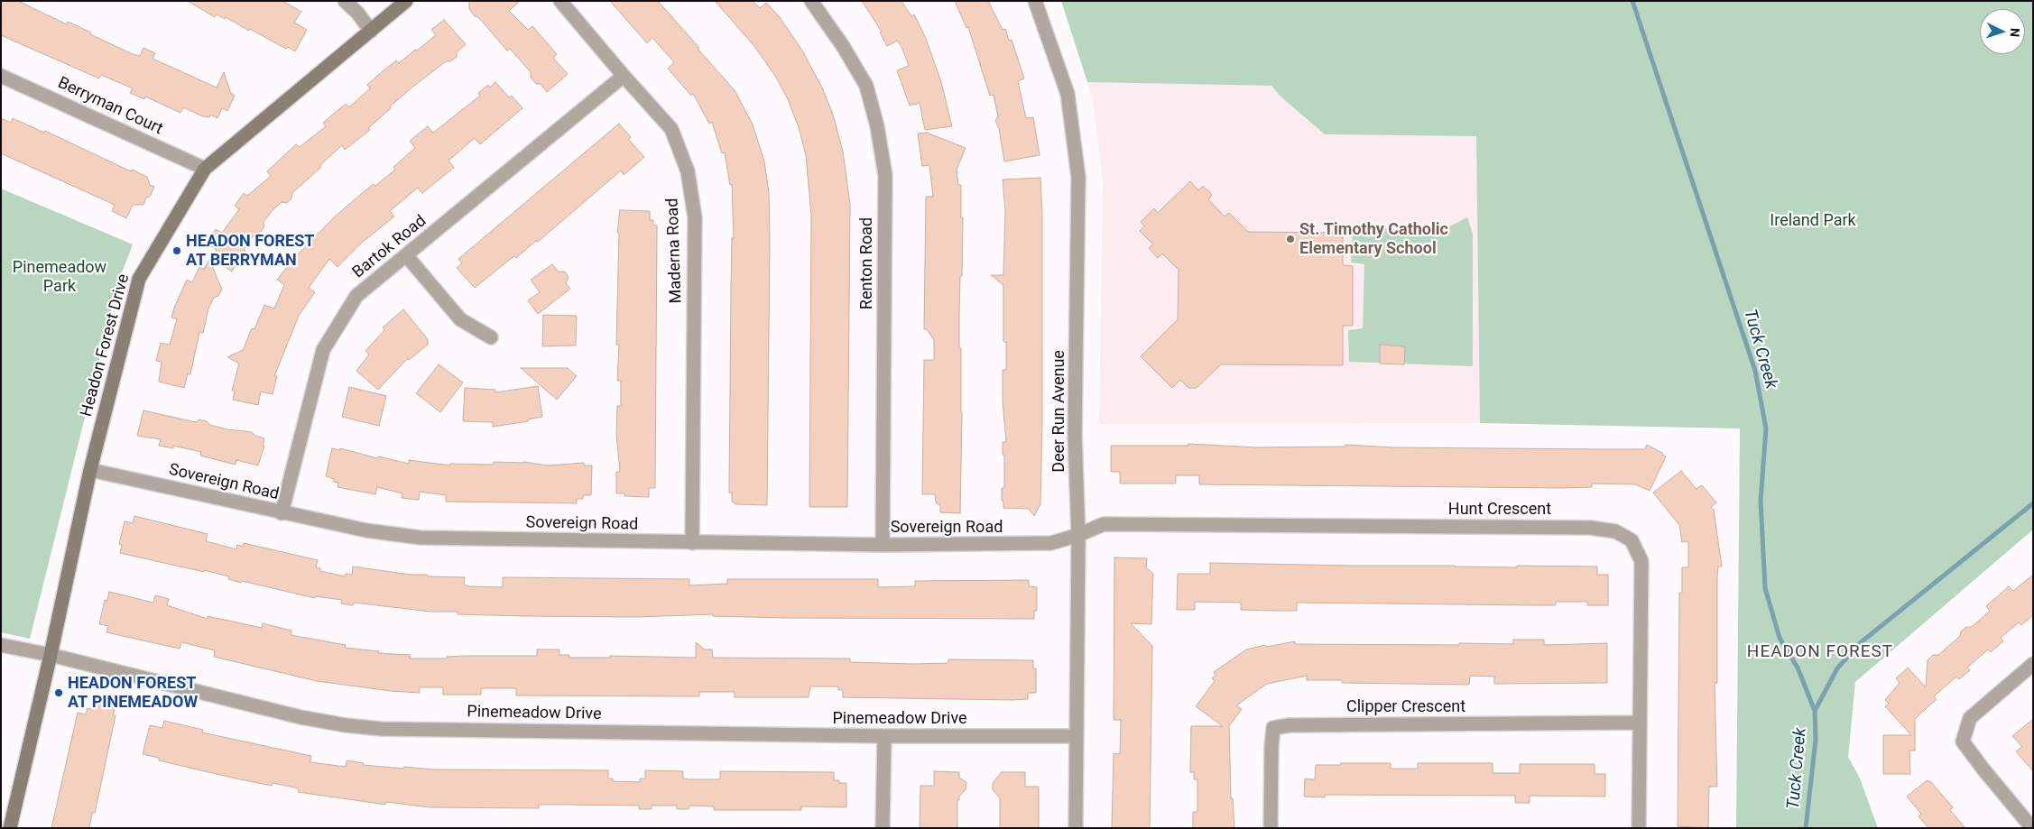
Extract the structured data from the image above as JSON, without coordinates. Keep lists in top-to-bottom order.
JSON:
{
  "streets": {
    "street": [
      "Berryman Court",
      "Bartok Road",
      "Maderna Road",
      "Renton Road",
      "Headon Forest Drive",
      "Deer Run Avenue",
      "Sovereign Road",
      "Hunt Crescent",
      "Clipper Crescent",
      "Pinemeadow Drive"
    ]
  },
  "crossings": [
    ["Berryman Court", "Headon Forest Drive"],
    ["Bartok Road", "Maderna Road"],
    ["Bartok Road", "Sovereign Road"],
    ["Maderna Road", "Sovereign Road"],
    ["Renton Road", "Sovereign Road"],
    ["Headon Forest Drive", "Sovereign Road"],
    ["Headon Forest Drive", "Pinemeadow Drive"],
    ["Deer Run Avenue", "Sovereign Road"],
    ["Deer Run Avenue", "Hunt Crescent"],
    ["Deer Run Avenue", "Pinemeadow Drive"],
    ["Sovereign Road", "Hunt Crescent"],
    ["Hunt Crescent", "Clipper Crescent"]
  ],
  "districts": ["HEADON FOREST"],
  "water": ["Tuck Creek"],
  "parks": ["Ireland Park", "Pinemeadow Park"],
  "places": ["St. Timothy Catholic Elementary School", "HEADON FOREST AT BERRYMAN", "HEADON FOREST AT PINEMEADOW"],
  "north": "right"
}
